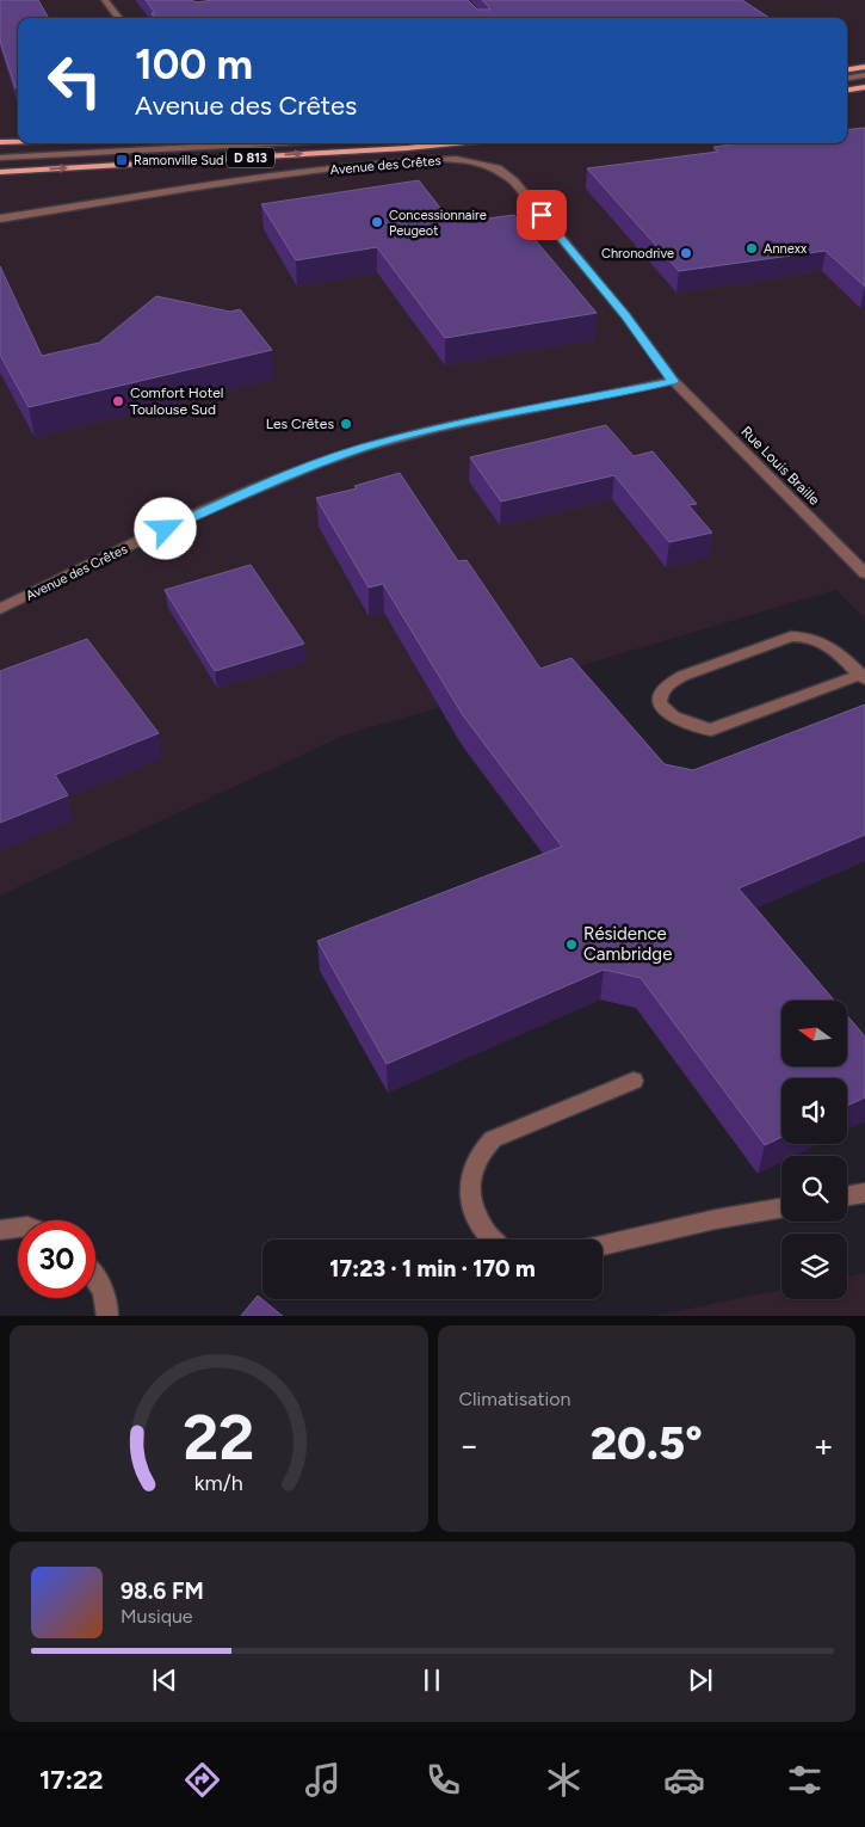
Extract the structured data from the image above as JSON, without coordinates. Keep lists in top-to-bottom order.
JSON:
{
  "streets": {
    "main road": ["D 813"],
    "street": ["Avenue des Crêtes", "Rue Louis Braille"]
  },
  "crossings": [
    ["Avenue des Crêtes", "Rue Louis Braille"]
  ],
  "places": {
    "transit": ["Ramonville Sud"],
    "other": [
      "Concessionnaire Peugeot",
      "Annexx",
      "Chronodrive",
      "Comfort Hotel Toulouse Sud",
      "Les Crêtes",
      "Résidence Cambridge"
    ]
  },
  "north": "left",
  "page": {
    "turn": ["100 m", "Avenue des Crêtes"],
    "limit": "30",
    "trip": "17:23 · 1 min · 170 m",
    "tile": "Climatisation",
    "heat": ["−", "20.5°", "+"],
    "song": ["98.6 FM", "Musique"],
    "tabs": "17:22",
    "gauge": ["22", "km/h"]
  }
}
